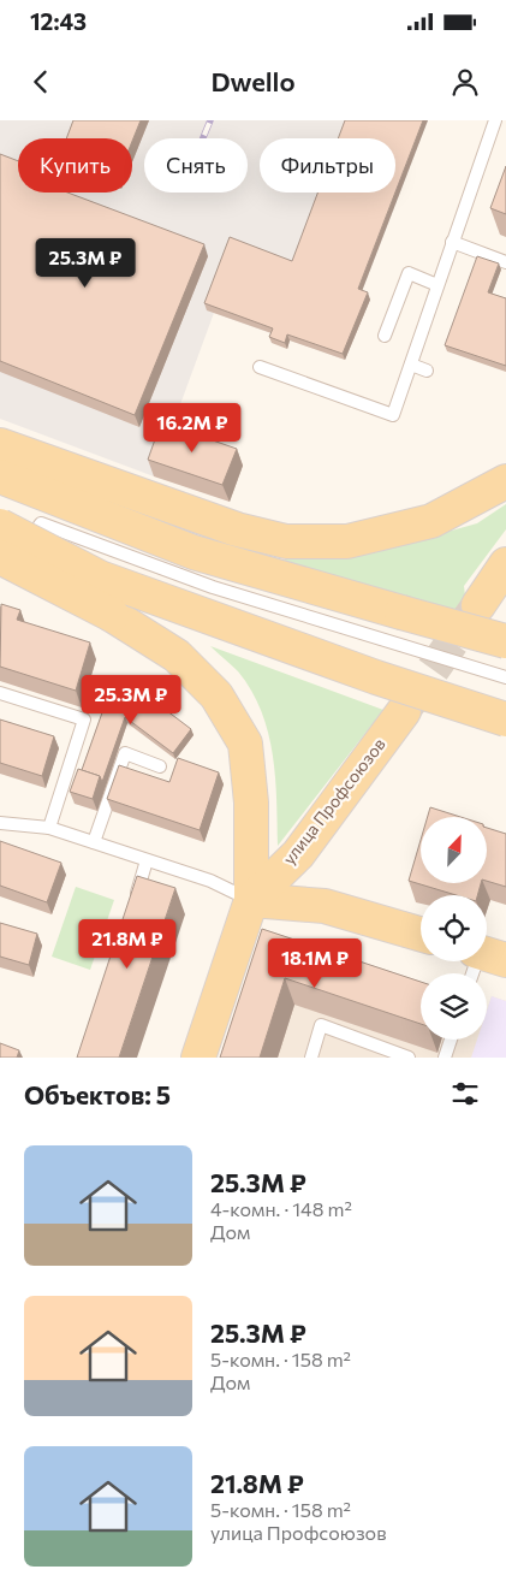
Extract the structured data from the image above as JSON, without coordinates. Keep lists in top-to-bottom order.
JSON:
{
  "streets": {
    "main road": ["улица Профсоюзов"]
  },
  "north": "top right",
  "page": {
    "status": "12:43",
    "header": "Dwello",
    "chip": ["Купить", "Снять", "Фильтры"],
    "price": [
      "25.3M ₽",
      "16.2M ₽",
      "25.3M ₽",
      "21.8M ₽",
      "18.1M ₽"
    ],
    "heading": "Объектов: 5",
    "list": [
      {
        "name": "25.3M ₽",
        "note": "4-комн. · 148 m² · Дом"
      },
      {
        "name": "25.3M ₽",
        "note": "5-комн. · 158 m² · Дом"
      },
      {
        "name": "21.8M ₽",
        "note": "5-комн. · 158 m² · улица Профсоюзов"
      }
    ]
  }
}
